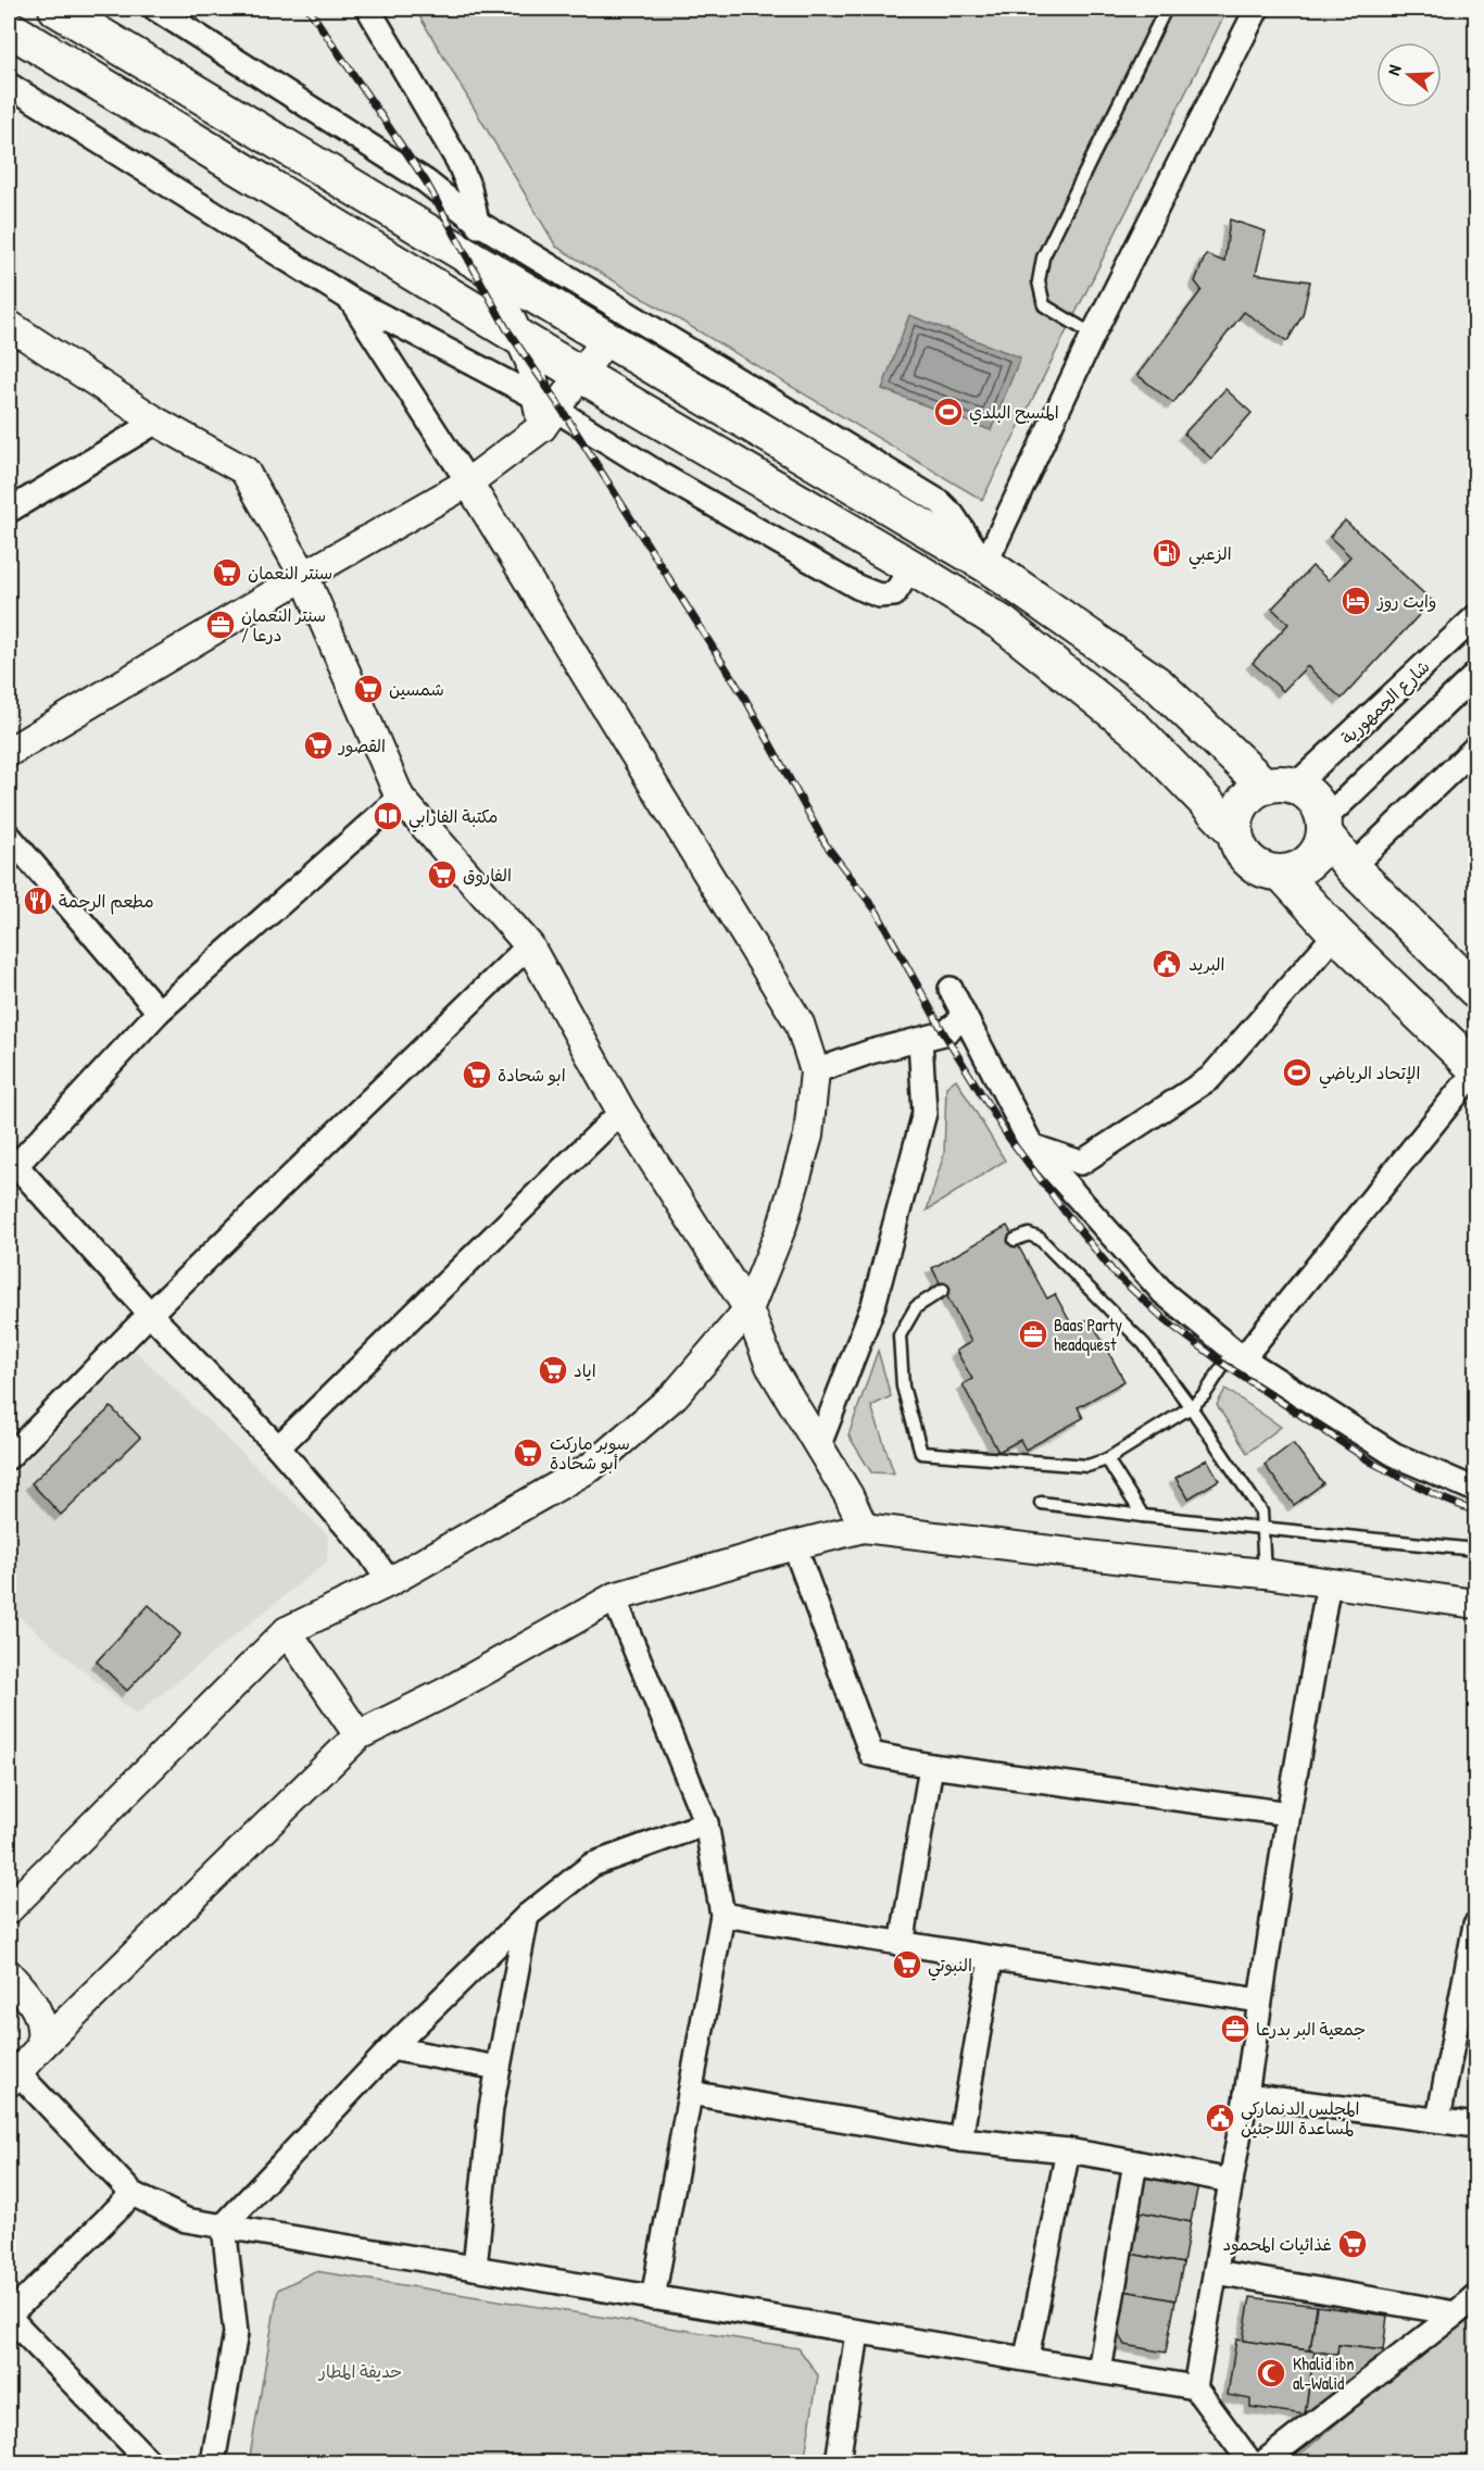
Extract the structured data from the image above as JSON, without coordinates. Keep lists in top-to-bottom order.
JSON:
{
  "streets": {
    "street": ["شارع الجمهورية"]
  },
  "parks": ["حديفة المطار"],
  "places": {
    "sports": ["المسبح البلدي", "الإتحاد الرياضي"],
    "fuel station": ["الزعبي"],
    "supermarket": [
      "سنتر النعمان",
      "شمسين",
      "القصور",
      "الفاروق",
      "ابو شحادة",
      "اياد",
      "سوبر ماركت أبو شحادة",
      "النبوتي",
      "غذائيات المحمود"
    ],
    "hotel": ["وايت روز"],
    "office": ["سنتر النعمان / درعا", "Baas Party headquest", "جمعية البر بدرعا"],
    "library": ["مكتبة الفارابي"],
    "restaurant": ["مطعم الرحمة"],
    "public building": ["البريد", "المجلس الدنماركي لمساعدة اللاجئين"],
    "mosque": ["Khalid ibn al-Walid"]
  },
  "north": "left"
}
